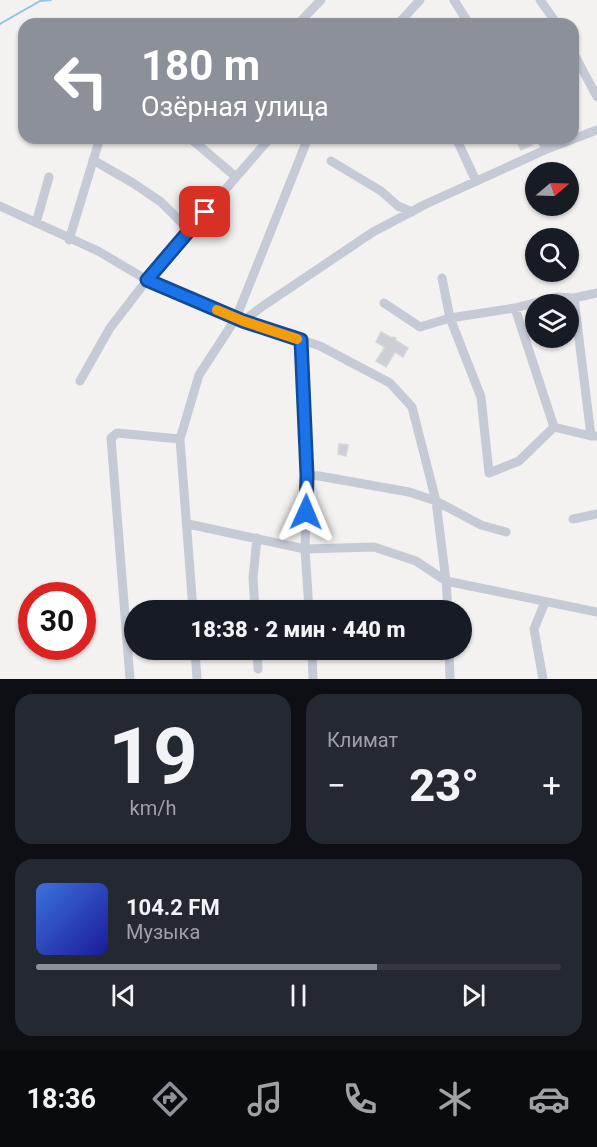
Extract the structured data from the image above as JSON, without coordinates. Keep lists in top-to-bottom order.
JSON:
{
  "north": "right",
  "page": {
    "turn": ["180 m", "Озёрная улица"],
    "limit": "30",
    "trip": "18:38 · 2 мин · 440 m",
    "tile": [
      ["19", "km/h"],
      "Климат"
    ],
    "heat": ["−", "23°", "+"],
    "song": ["104.2 FM", "Музыка"],
    "tabs": "18:36"
  }
}
